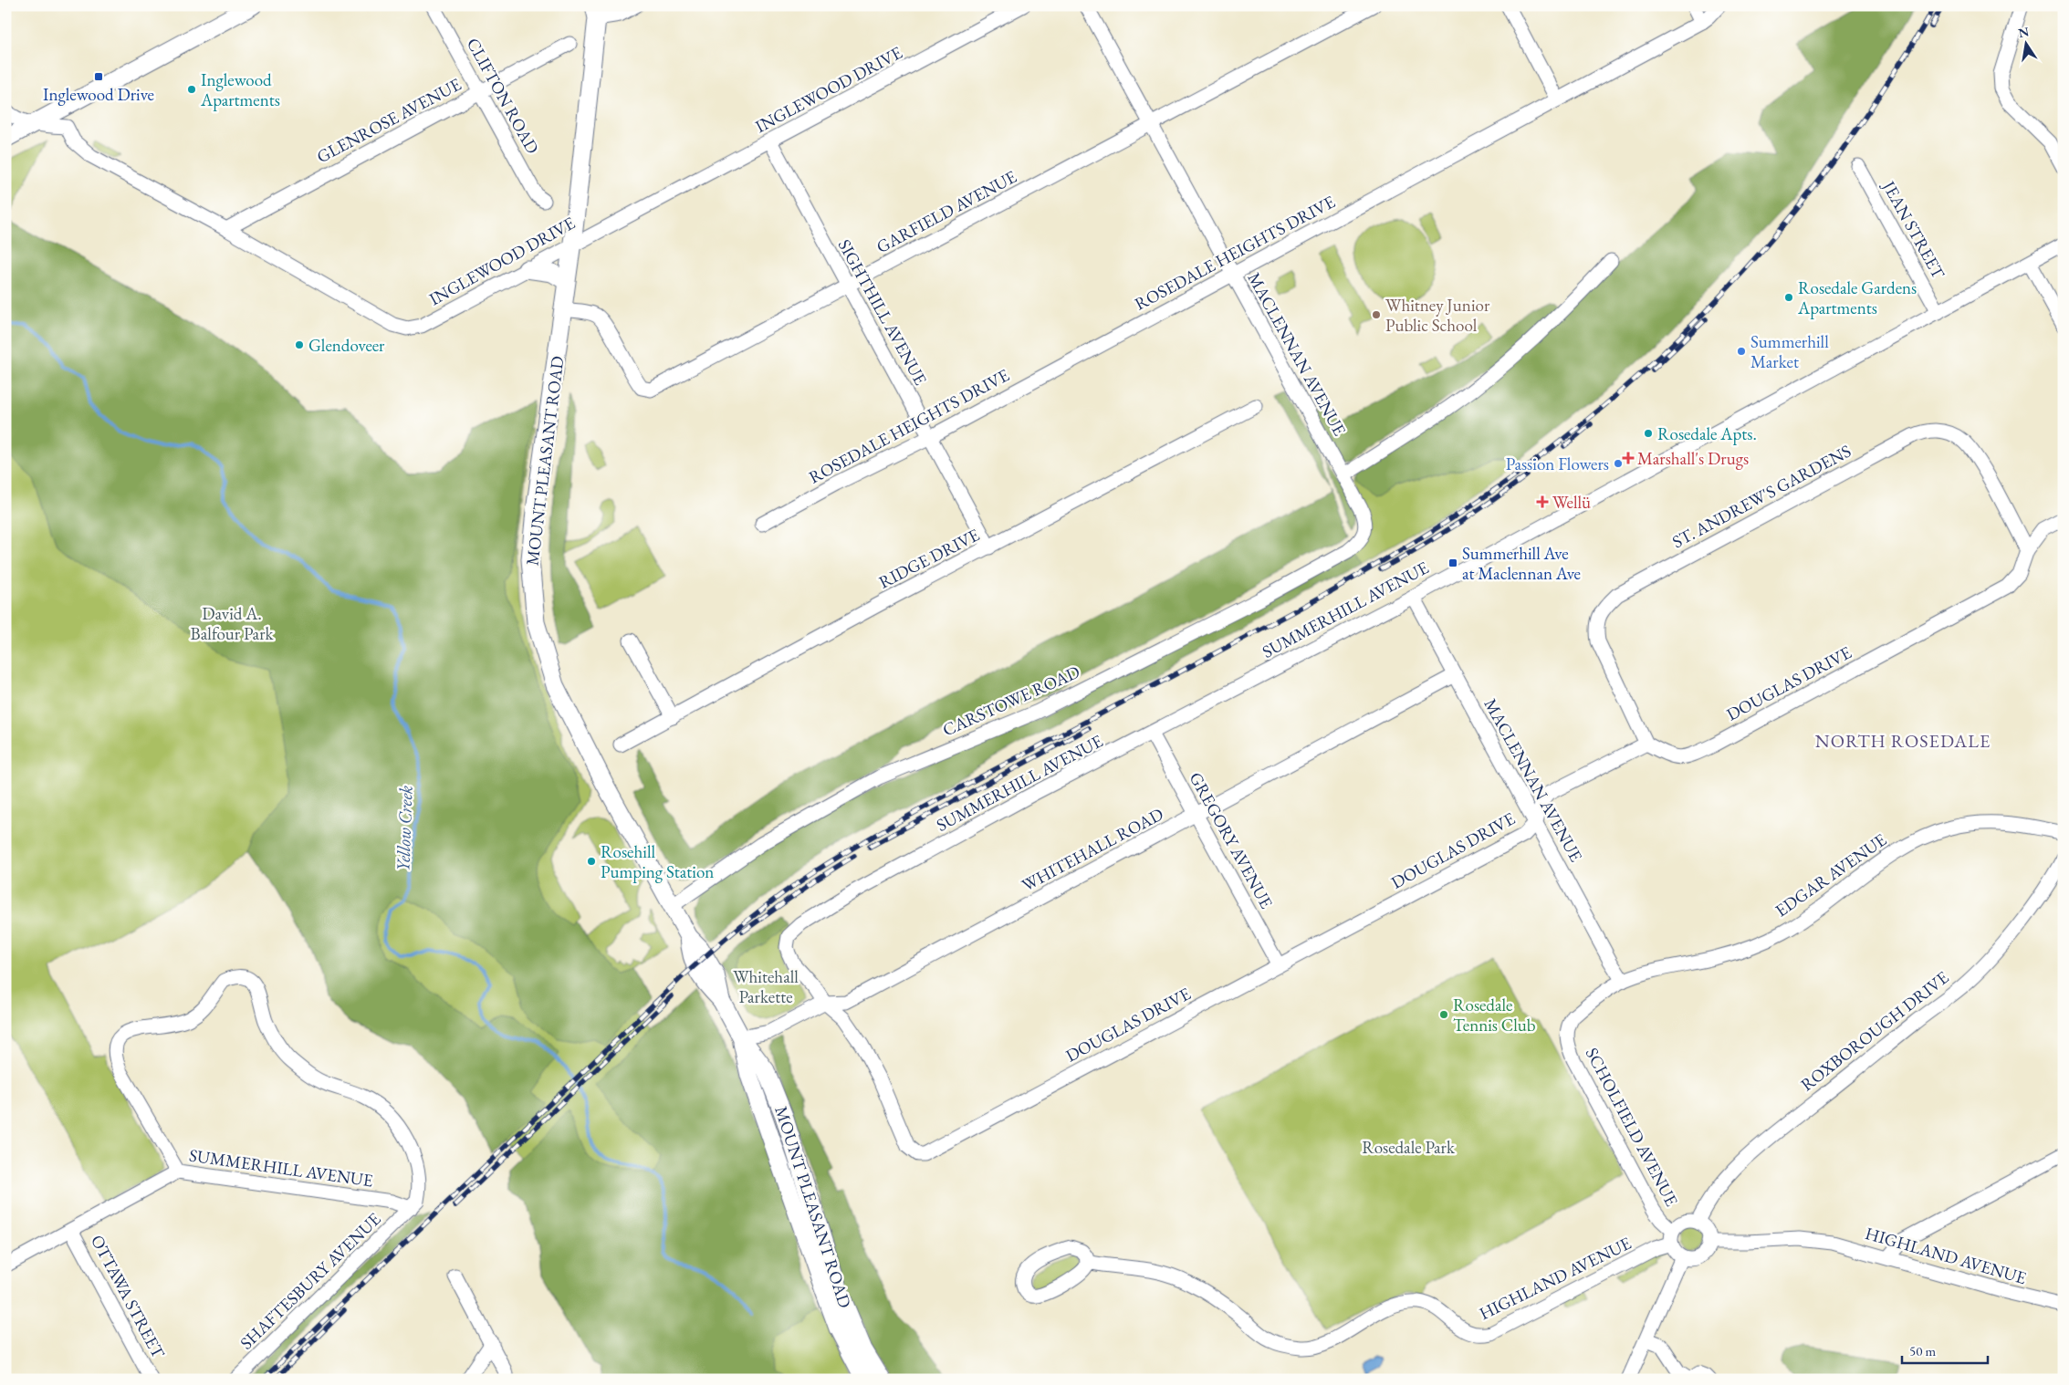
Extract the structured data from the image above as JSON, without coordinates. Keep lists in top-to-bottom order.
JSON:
{
  "streets": {
    "main road": ["MOUNT PLEASANT ROAD"],
    "street": [
      "INGLEWOOD DRIVE",
      "CLIFTON ROAD",
      "GLENROSE AVENUE",
      "GARFIELD AVENUE",
      "JEAN STREET",
      "ROSEDALE HEIGHTS DRIVE",
      "SIGHTHILL AVENUE",
      "MACLENNAN AVENUE",
      "ST. ANDREW'S GARDENS",
      "RIDGE DRIVE",
      "SUMMERHILL AVENUE",
      "DOUGLAS DRIVE",
      "CARSTOWE ROAD",
      "GREGORY AVENUE",
      "WHITEHALL ROAD",
      "EDGAR AVENUE",
      "ROXBOROUGH DRIVE",
      "SCHOLFIELD AVENUE",
      "HIGHLAND AVENUE",
      "SHAFTESBURY AVENUE",
      "OTTAWA STREET"
    ]
  },
  "crossings": [
    ["INGLEWOOD DRIVE", "GLENROSE AVENUE"],
    ["INGLEWOOD DRIVE", "SIGHTHILL AVENUE"],
    ["INGLEWOOD DRIVE", "MOUNT PLEASANT ROAD"],
    ["CLIFTON ROAD", "GLENROSE AVENUE"],
    ["GARFIELD AVENUE", "SIGHTHILL AVENUE"],
    ["GARFIELD AVENUE", "MACLENNAN AVENUE"],
    ["GARFIELD AVENUE", "MOUNT PLEASANT ROAD"],
    ["JEAN STREET", "SUMMERHILL AVENUE"],
    ["ROSEDALE HEIGHTS DRIVE", "SIGHTHILL AVENUE"],
    ["ROSEDALE HEIGHTS DRIVE", "MACLENNAN AVENUE"],
    ["SIGHTHILL AVENUE", "RIDGE DRIVE"],
    ["MACLENNAN AVENUE", "SUMMERHILL AVENUE"],
    ["MACLENNAN AVENUE", "DOUGLAS DRIVE"],
    ["MACLENNAN AVENUE", "CARSTOWE ROAD"],
    ["MACLENNAN AVENUE", "WHITEHALL ROAD"],
    ["MACLENNAN AVENUE", "EDGAR AVENUE"],
    ["MACLENNAN AVENUE", "SCHOLFIELD AVENUE"],
    ["MOUNT PLEASANT ROAD", "CARSTOWE ROAD"],
    ["MOUNT PLEASANT ROAD", "WHITEHALL ROAD"],
    ["ST. ANDREW'S GARDENS", "DOUGLAS DRIVE"],
    ["SUMMERHILL AVENUE", "DOUGLAS DRIVE"],
    ["SUMMERHILL AVENUE", "GREGORY AVENUE"],
    ["SUMMERHILL AVENUE", "WHITEHALL ROAD"],
    ["SUMMERHILL AVENUE", "SHAFTESBURY AVENUE"],
    ["SUMMERHILL AVENUE", "OTTAWA STREET"],
    ["DOUGLAS DRIVE", "GREGORY AVENUE"],
    ["DOUGLAS DRIVE", "WHITEHALL ROAD"],
    ["GREGORY AVENUE", "WHITEHALL ROAD"],
    ["EDGAR AVENUE", "SCHOLFIELD AVENUE"],
    ["ROXBOROUGH DRIVE", "SCHOLFIELD AVENUE"],
    ["ROXBOROUGH DRIVE", "HIGHLAND AVENUE"],
    ["SCHOLFIELD AVENUE", "HIGHLAND AVENUE"]
  ],
  "districts": ["NORTH ROSEDALE"],
  "water": ["Yellow Creek"],
  "parks": ["David A. Balfour Park", "Whitehall Parkette", "Rosedale Park"],
  "places": {
    "transit": ["Inglewood Drive", "Summerhill Ave at Maclennan Ave"],
    "other": [
      "Inglewood Apartments",
      "Rosedale Gardens Apartments",
      "Whitney Junior Public School",
      "Glendoveer",
      "Summerhill Market",
      "Rosedale Apts.",
      "Passion Flowers",
      "Rosehill Pumping Station",
      "Rosedale Tennis Club"
    ],
    "health": ["Marshall's Drugs", "Wellü"]
  },
  "scale_bar": "50 m",
  "north": "top"
}
